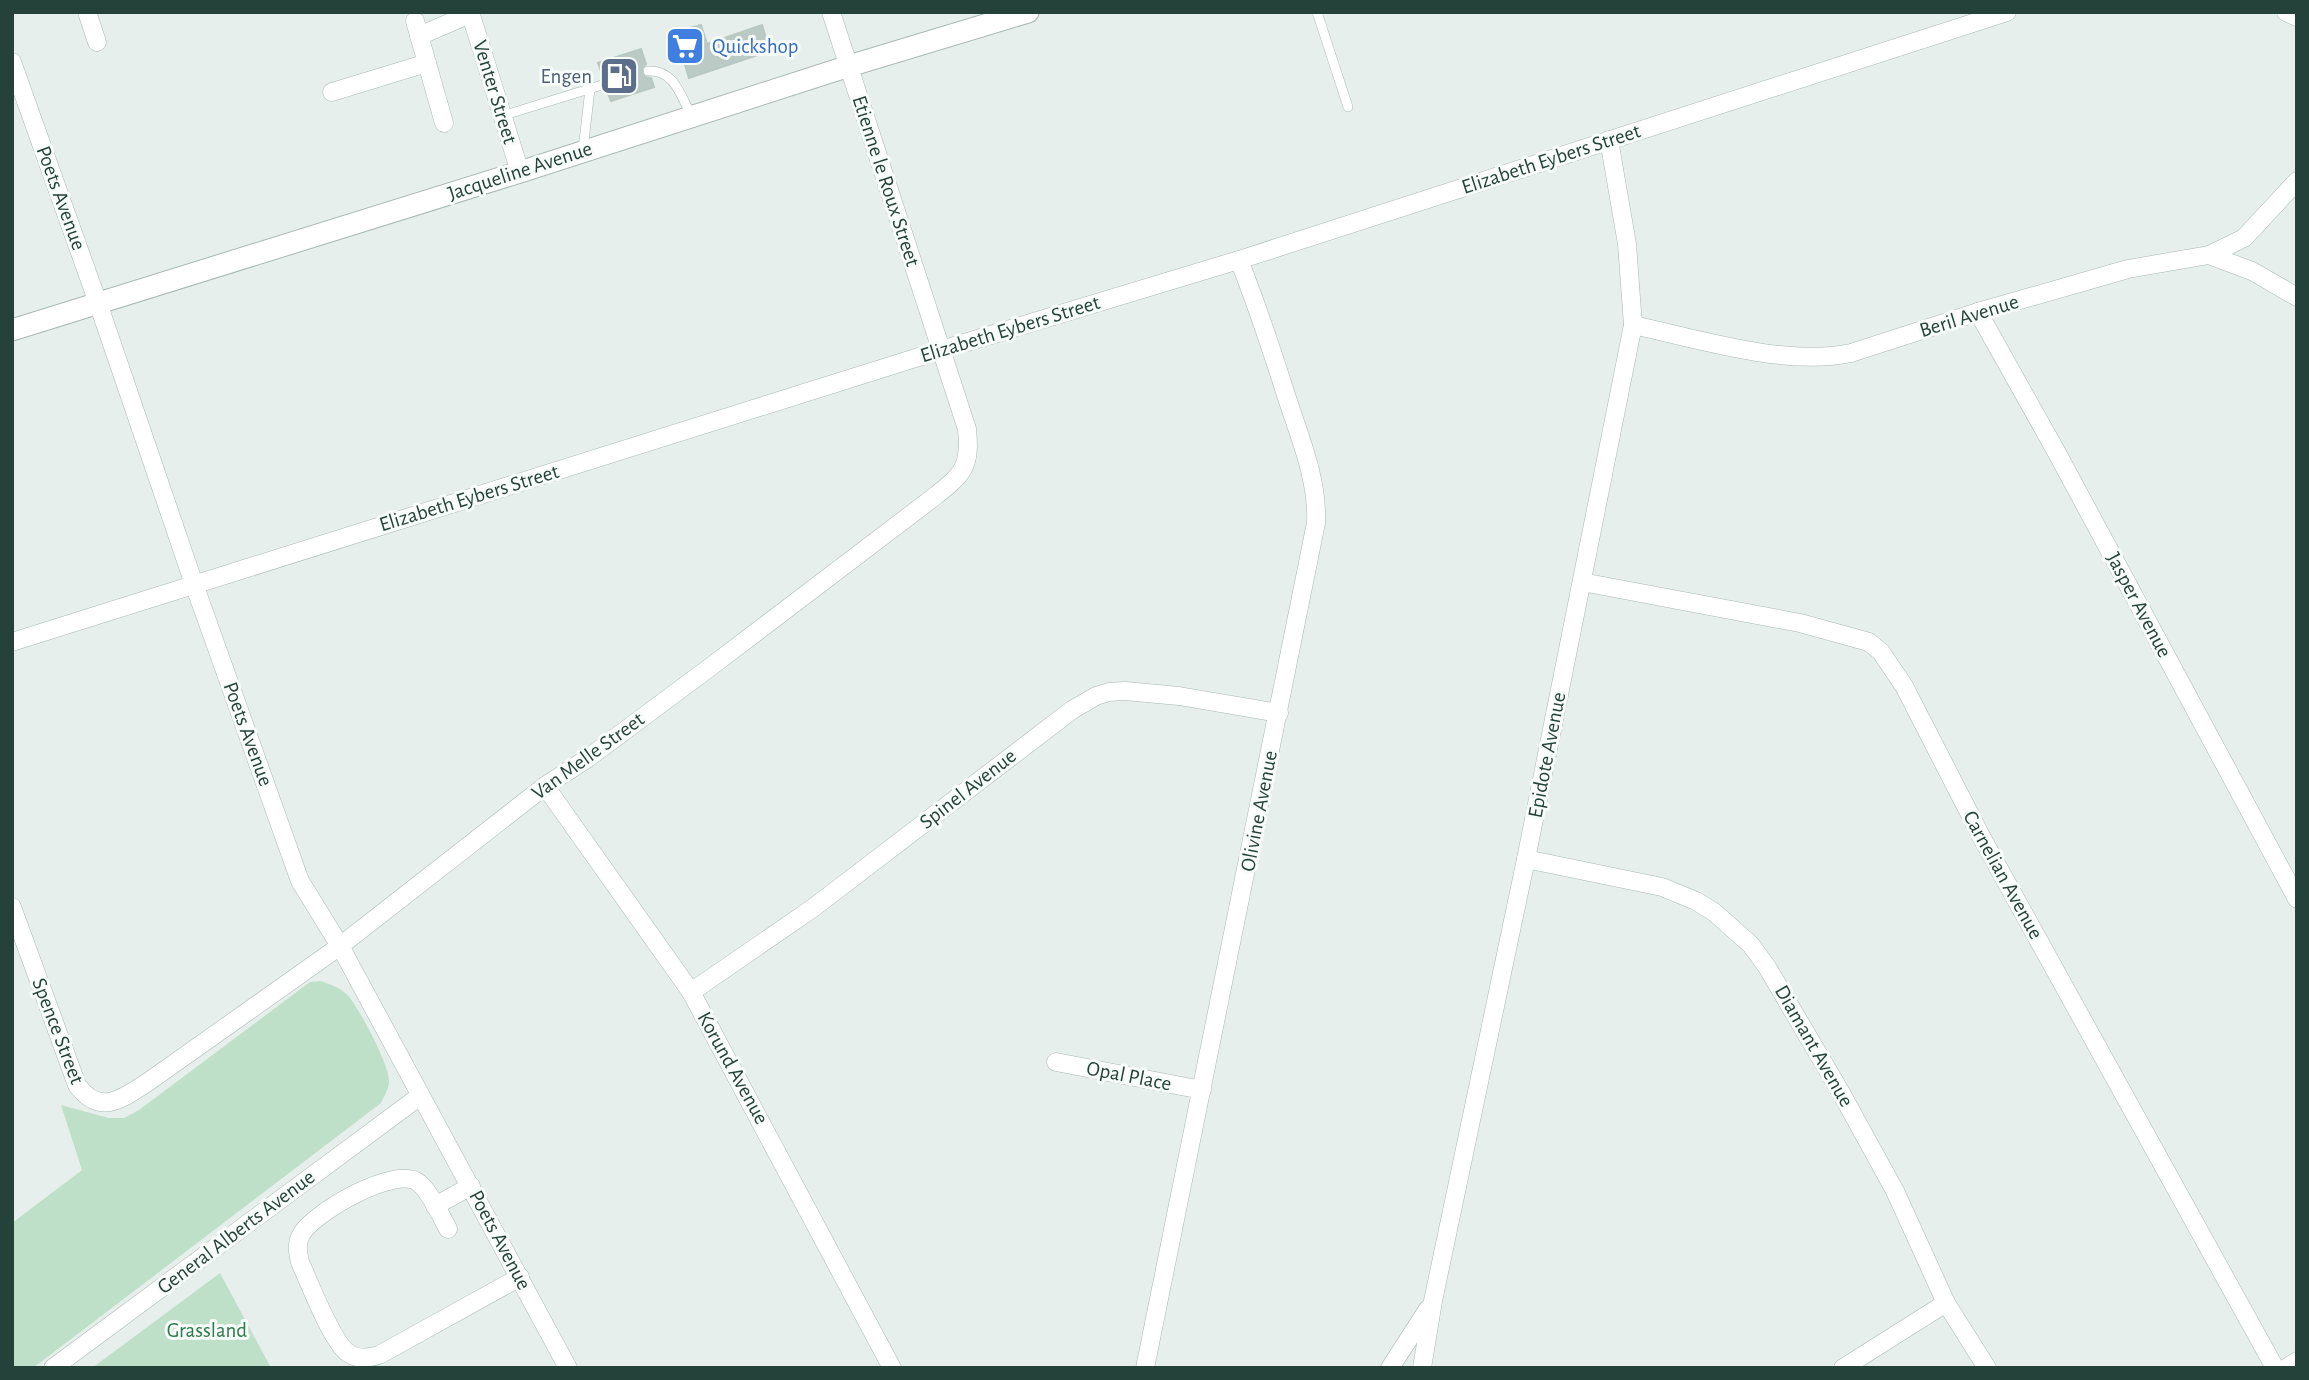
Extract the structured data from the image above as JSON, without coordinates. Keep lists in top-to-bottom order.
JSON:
{
  "streets": {
    "street": [
      "Venter Street",
      "Elizabeth Eybers Street",
      "Jacqueline Avenue",
      "Etienne le Roux Street",
      "Poets Avenue",
      "Beril Avenue",
      "Jasper Avenue",
      "Epidote Avenue",
      "Van Melle Street",
      "Spinel Avenue",
      "Olivine Avenue",
      "Carnelian Avenue",
      "Spence Street",
      "Diamant Avenue",
      "Korund Avenue",
      "Opal Place",
      "General Alberts Avenue"
    ]
  },
  "crossings": [
    ["Venter Street", "Jacqueline Avenue"],
    ["Elizabeth Eybers Street", "Etienne le Roux Street"],
    ["Elizabeth Eybers Street", "Poets Avenue"],
    ["Elizabeth Eybers Street", "Epidote Avenue"],
    ["Elizabeth Eybers Street", "Van Melle Street"],
    ["Elizabeth Eybers Street", "Olivine Avenue"],
    ["Jacqueline Avenue", "Etienne le Roux Street"],
    ["Jacqueline Avenue", "Poets Avenue"],
    ["Etienne le Roux Street", "Van Melle Street"],
    ["Poets Avenue", "Van Melle Street"],
    ["Poets Avenue", "General Alberts Avenue"],
    ["Beril Avenue", "Jasper Avenue"],
    ["Beril Avenue", "Epidote Avenue"],
    ["Epidote Avenue", "Carnelian Avenue"],
    ["Epidote Avenue", "Diamant Avenue"],
    ["Van Melle Street", "Spence Street"],
    ["Van Melle Street", "Korund Avenue"],
    ["Spinel Avenue", "Olivine Avenue"],
    ["Spinel Avenue", "Korund Avenue"],
    ["Olivine Avenue", "Opal Place"]
  ],
  "parks": ["Grassland"],
  "places": {
    "supermarket": ["Quickshop"],
    "fuel station": ["Engen"]
  }
}
